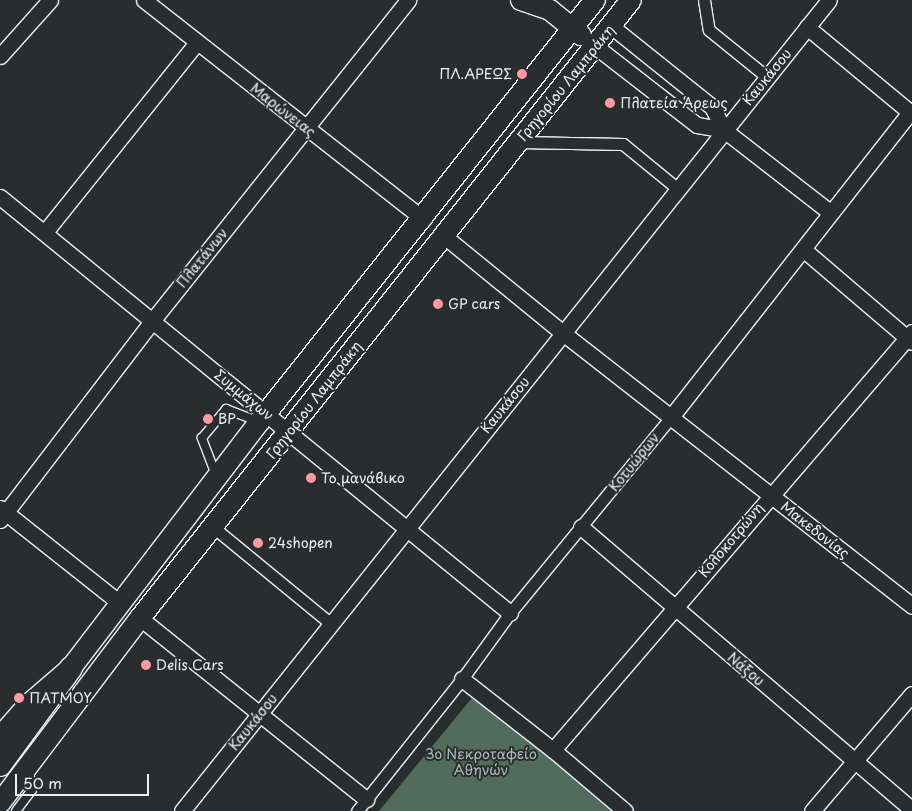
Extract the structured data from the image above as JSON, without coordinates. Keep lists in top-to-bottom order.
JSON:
{
  "streets": {
    "main road": ["Γρηγορίου Λαμπράκη"],
    "street": [
      "Καυκάσου",
      "Μαρώνειας",
      "Πλατάνων",
      "Συμμάχων",
      "Κοτυώρων",
      "Μακεδονίας",
      "Κολοκοτρώνη",
      "Νάξου"
    ]
  },
  "crossings": [
    ["Καυκάσου", "Συμμάχων"],
    ["Γρηγορίου Λαμπράκη", "Μαρώνειας"],
    ["Γρηγορίου Λαμπράκη", "Συμμάχων"],
    ["Μαρώνειας", "Πλατάνων"],
    ["Πλατάνων", "Συμμάχων"],
    ["Συμμάχων", "Κοτυώρων"],
    ["Κοτυώρων", "Μακεδονίας"],
    ["Κοτυώρων", "Νάξου"],
    ["Μακεδονίας", "Κολοκοτρώνη"],
    ["Κολοκοτρώνη", "Νάξου"]
  ],
  "parks": ["3ο Νεκροταφείο Αθηνών"],
  "places": [
    "ΠΛ.ΑΡΕΩΣ",
    "Πλατεία Άρεως",
    "GP cars",
    "BP",
    "Το μανάβικο",
    "24shopen",
    "Delis Cars",
    "ΠΑΤΜΟΥ"
  ],
  "scale_bar": "50 m"
}
